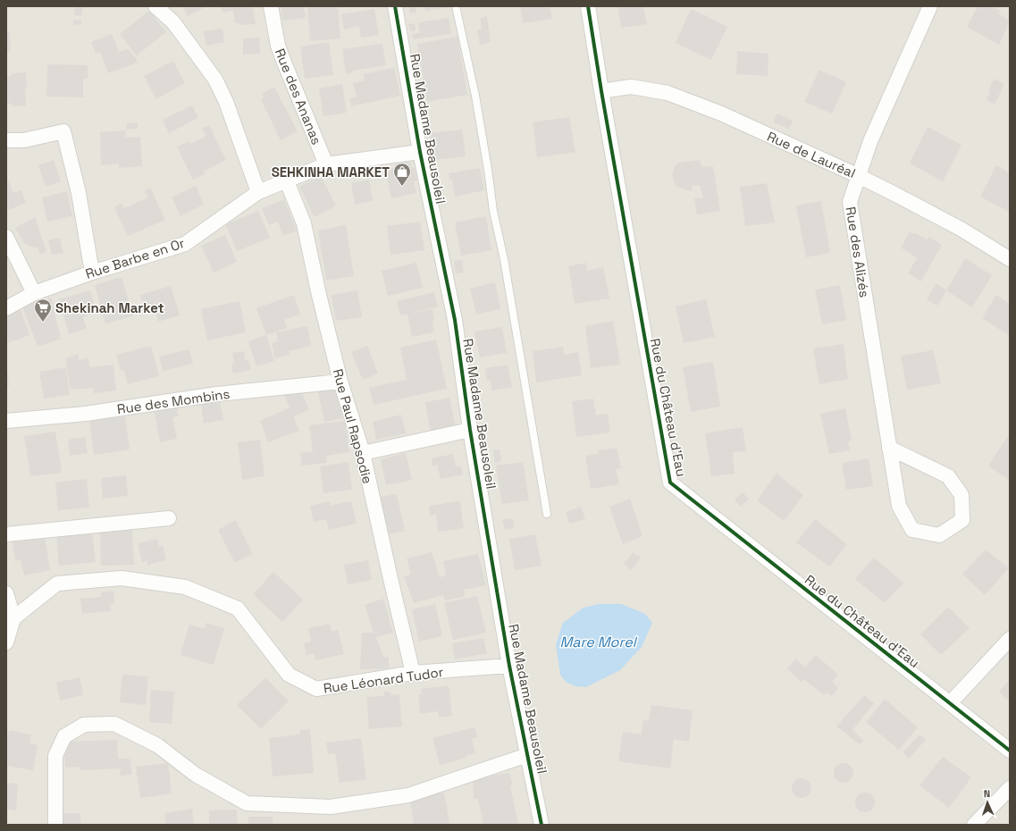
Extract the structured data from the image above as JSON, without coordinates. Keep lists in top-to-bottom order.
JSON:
{
  "streets": {
    "street": [
      "Rue des Ananas",
      "Rue Madame Beausoleil",
      "Rue de Lauréal",
      "Rue des Alizés",
      "Rue Barbe en Or",
      "Rue des Mombins",
      "Rue du Château d'Eau",
      "Rue Paul Rapsodie",
      "Rue Léonard Tudor"
    ]
  },
  "crossings": [
    ["Rue des Ananas", "Rue Barbe en Or"],
    ["Rue Madame Beausoleil", "Rue Barbe en Or"],
    ["Rue Madame Beausoleil", "Rue Léonard Tudor"],
    ["Rue de Lauréal", "Rue des Alizés"],
    ["Rue de Lauréal", "Rue du Château d'Eau"],
    ["Rue Barbe en Or", "Rue Paul Rapsodie"],
    ["Rue des Mombins", "Rue Paul Rapsodie"],
    ["Rue Paul Rapsodie", "Rue Léonard Tudor"]
  ],
  "water": ["Mare Morel"],
  "places": {
    "shop": ["SEHKINHA MARKET"],
    "supermarket": ["Shekinah Market"]
  },
  "north": "top"
}
